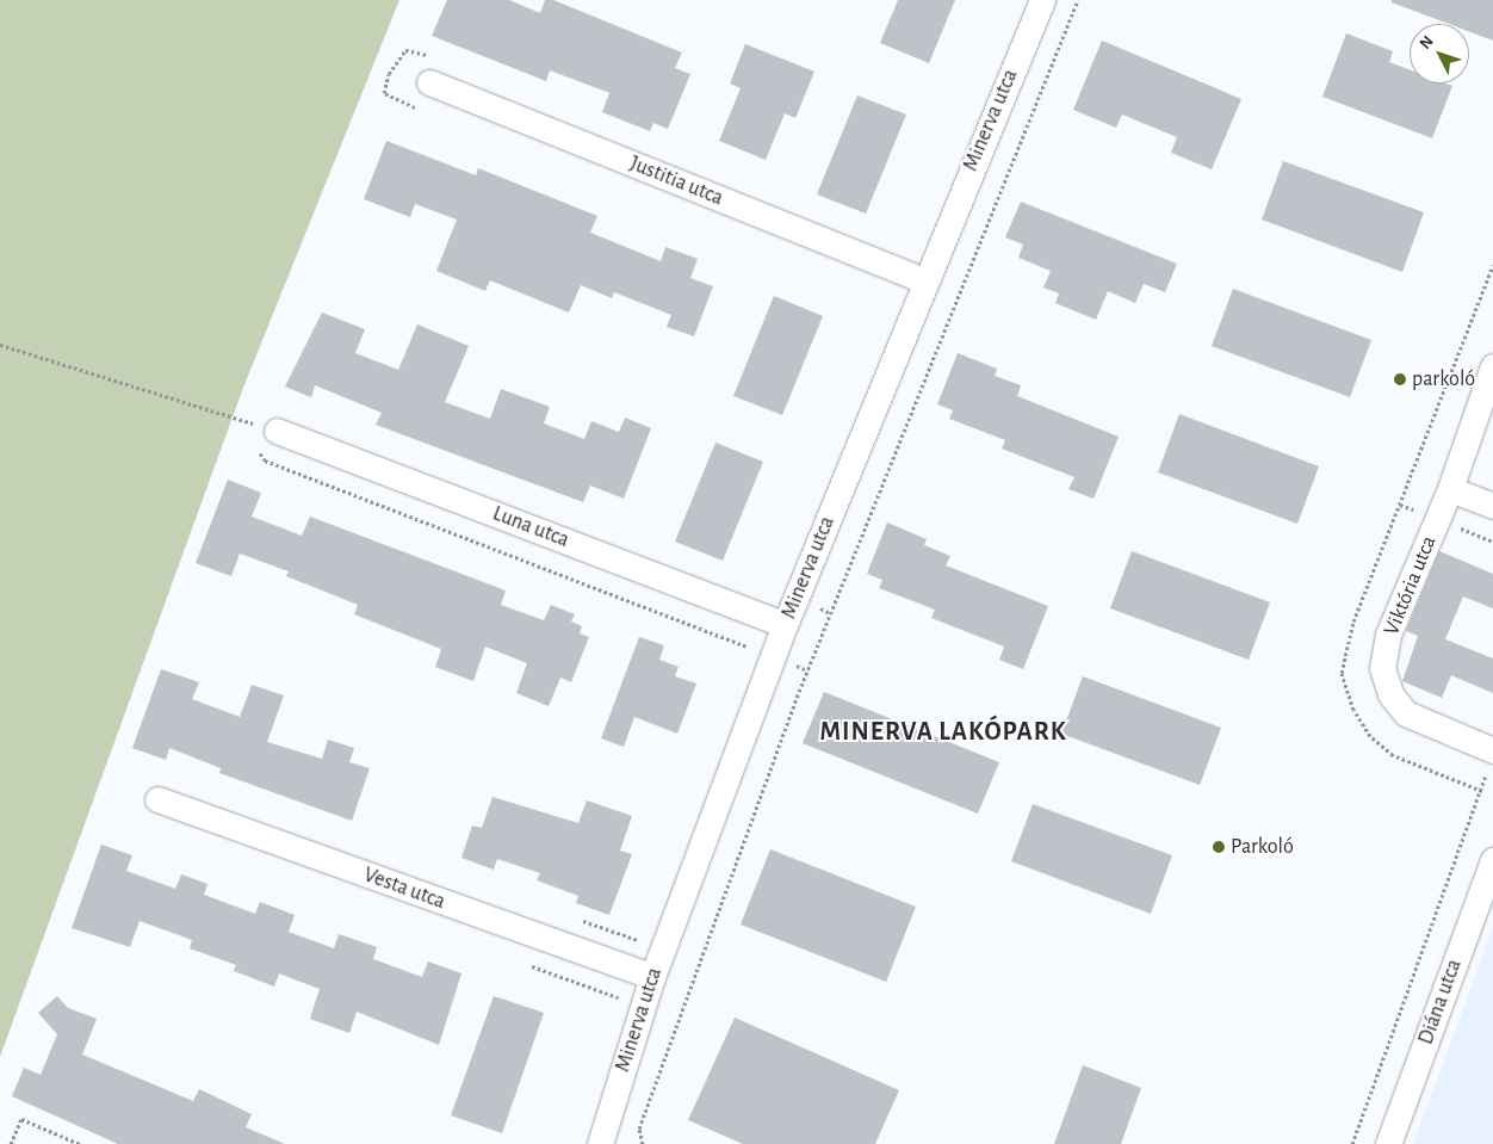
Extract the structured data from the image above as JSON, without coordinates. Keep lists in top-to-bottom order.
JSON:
{
  "streets": {
    "street": [
      "Minerva utca",
      "Justitia utca",
      "Luna utca",
      "Viktória utca",
      "Vesta utca",
      "Diána utca"
    ]
  },
  "crossings": [
    ["Minerva utca", "Justitia utca"],
    ["Minerva utca", "Luna utca"],
    ["Minerva utca", "Vesta utca"]
  ],
  "districts": ["MINERVA LAKÓPARK"],
  "places": ["parkoló", "Parkoló"],
  "north": "top left"
}
